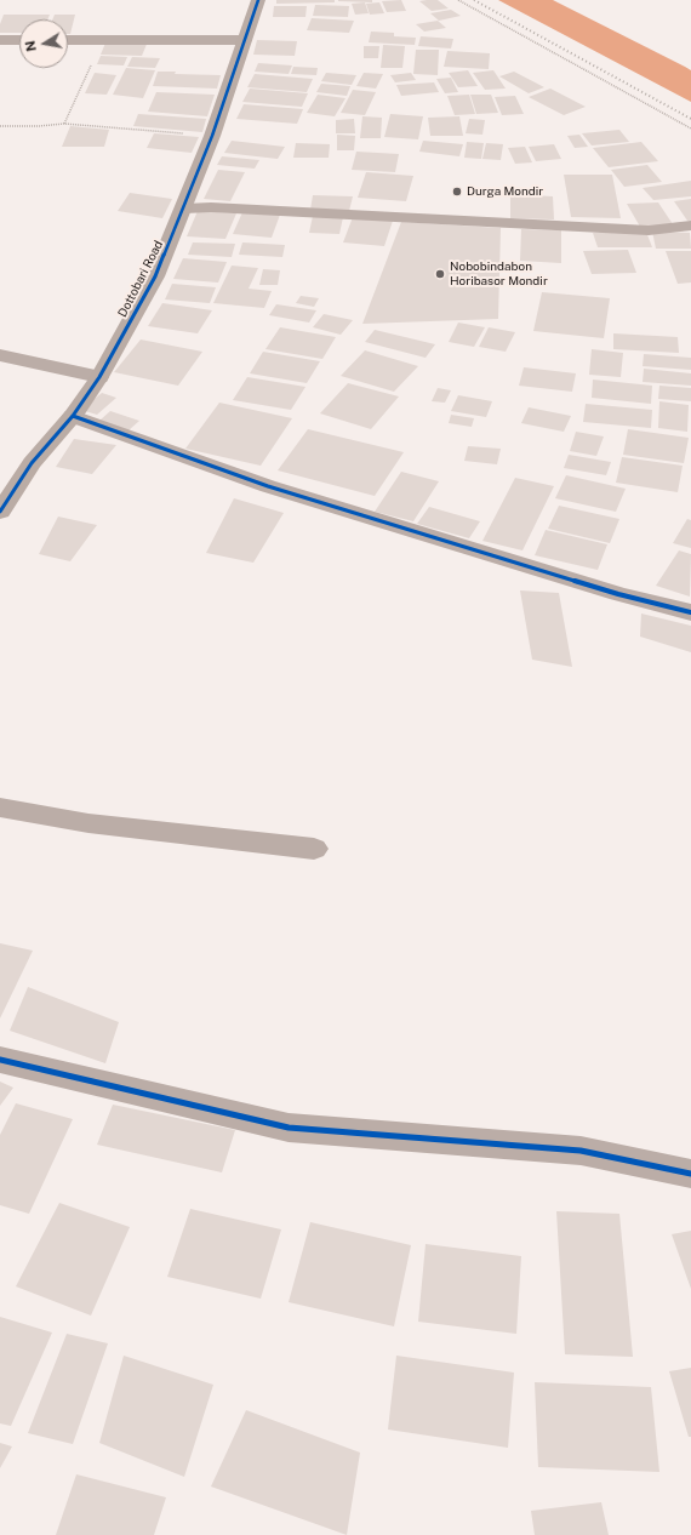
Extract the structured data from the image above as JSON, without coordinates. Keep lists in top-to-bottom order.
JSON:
{
  "streets": {
    "street": ["Dottobari Road"]
  },
  "places": ["Durga Mondir", "Nobobindabon Horibasor Mondir"],
  "north": "left"
}
